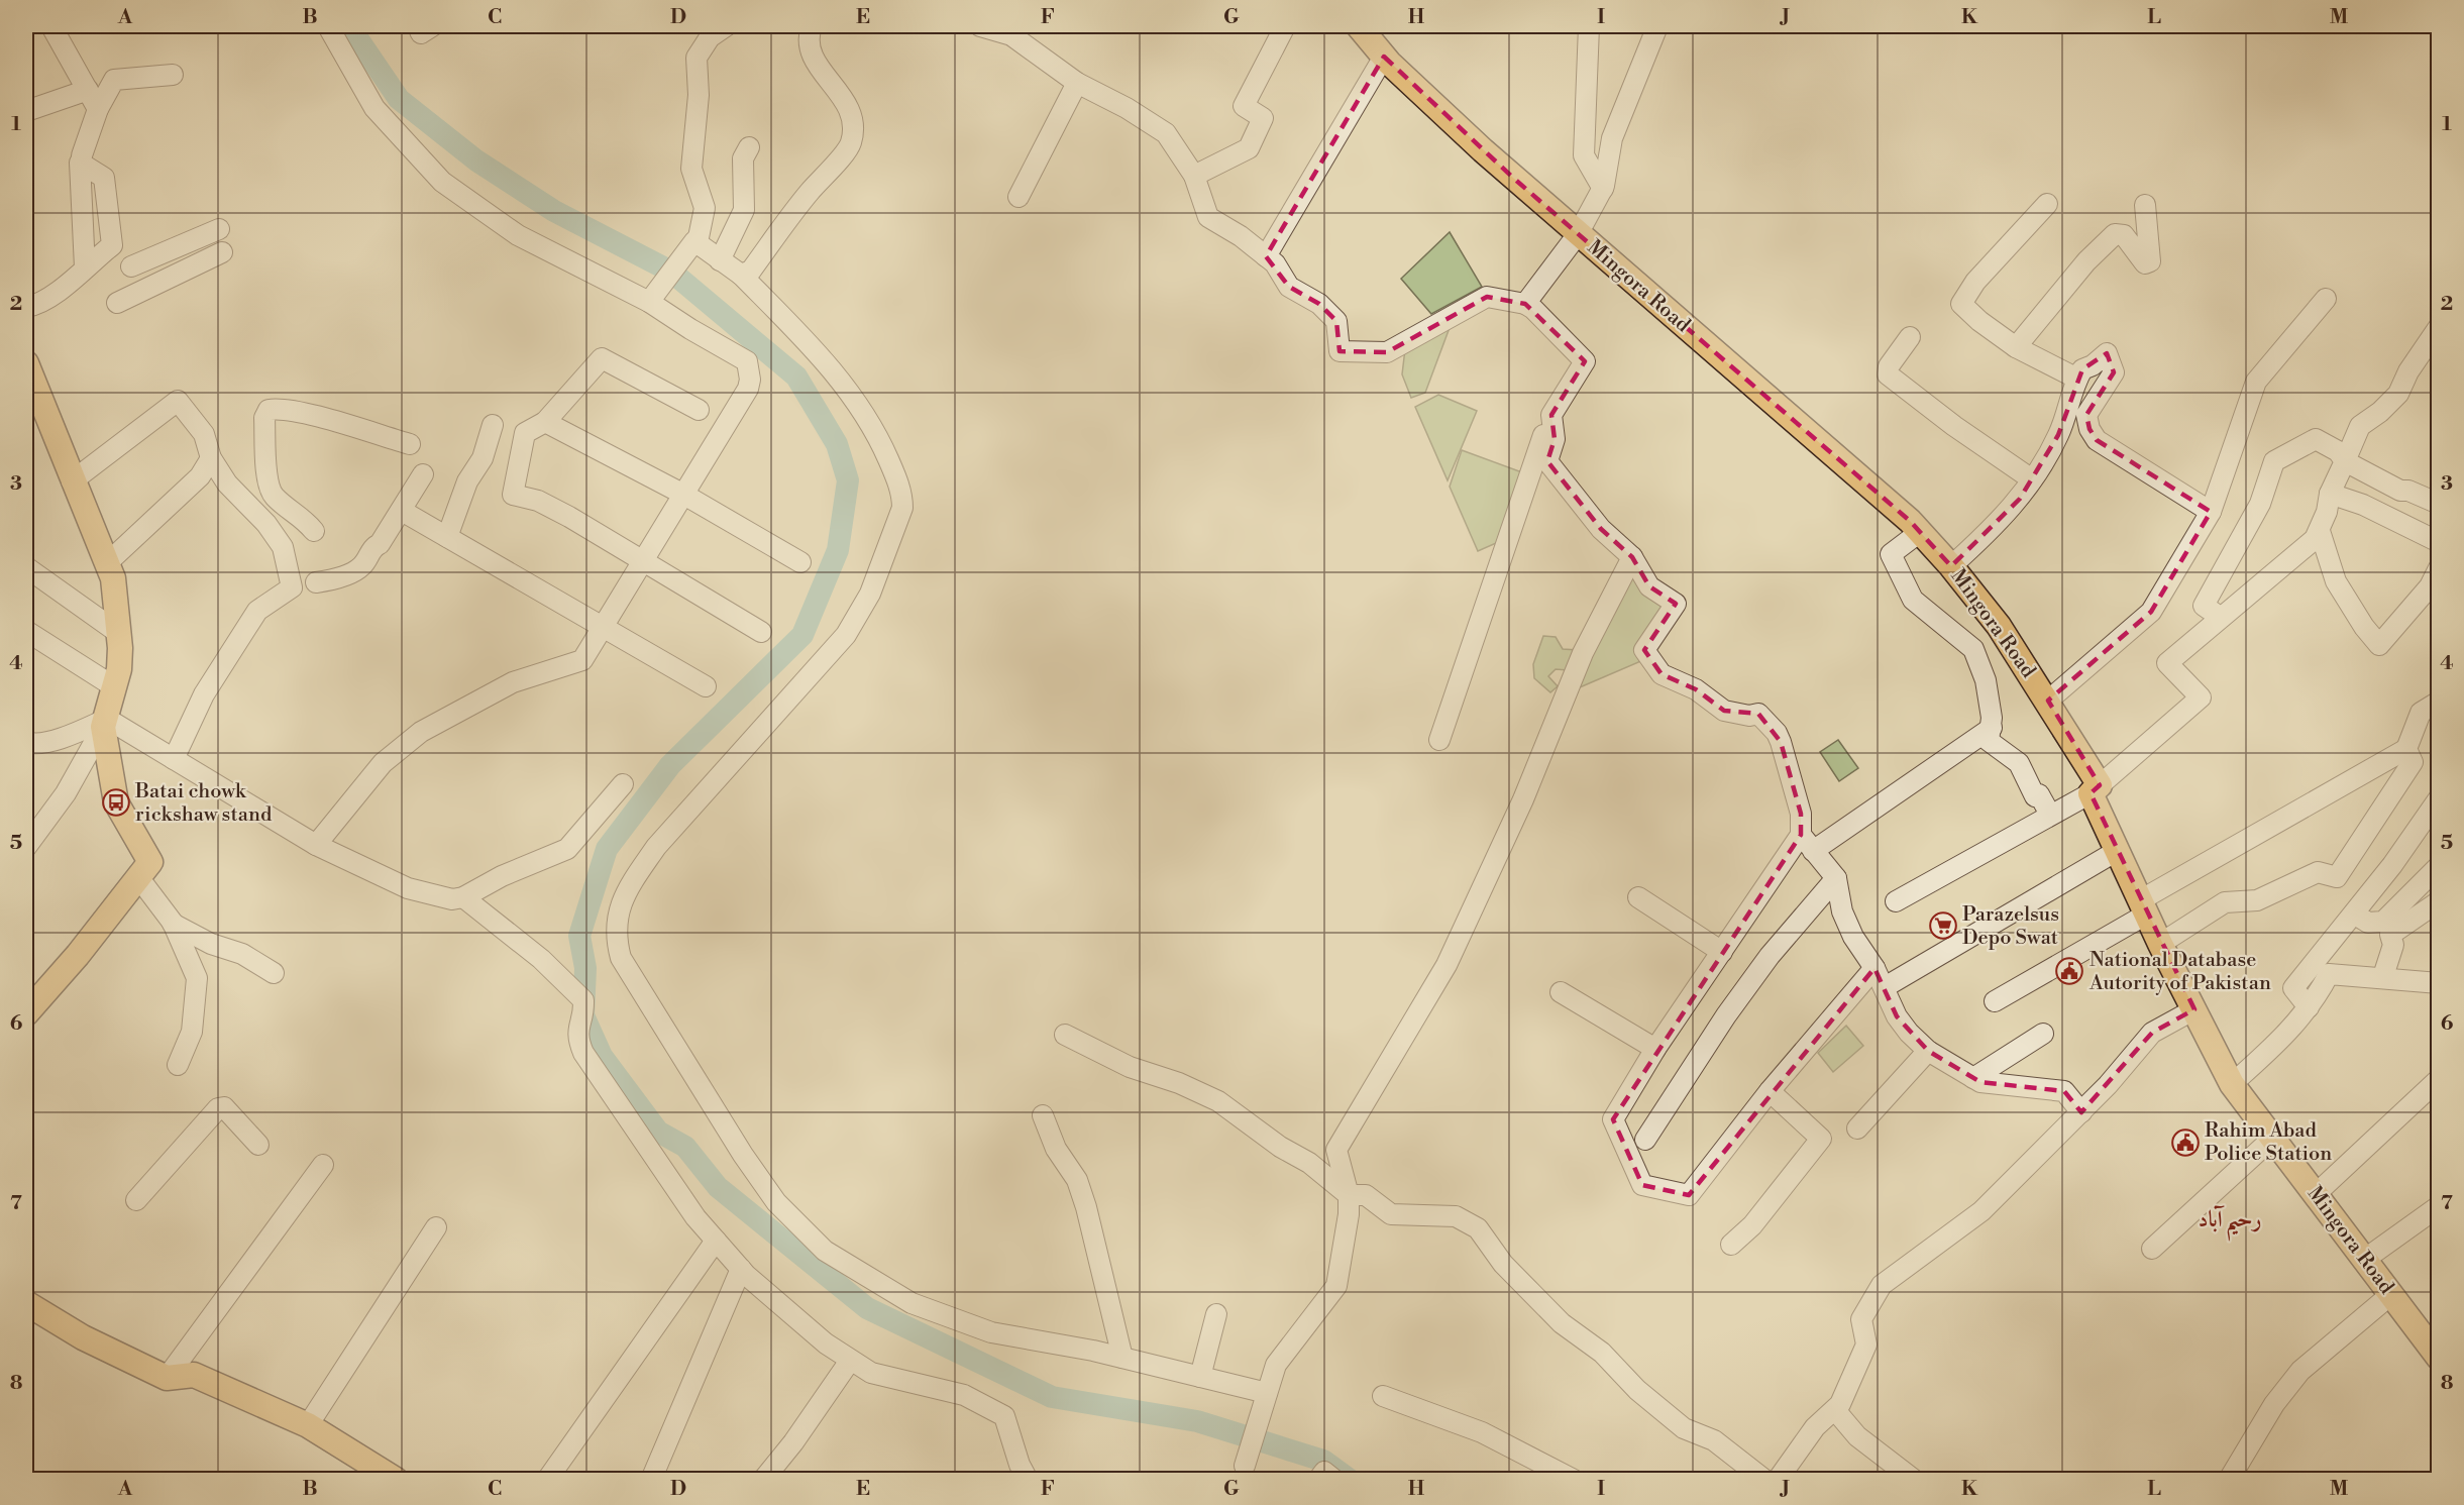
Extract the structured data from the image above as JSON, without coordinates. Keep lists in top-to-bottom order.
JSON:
{
  "streets": {
    "main road": ["Mingora Road"]
  },
  "districts": ["رحیم آباد"],
  "places": {
    "bus stop": ["Batai chowk rickshaw stand"],
    "supermarket": ["Parazelsus Depo Swat"],
    "public building": ["National Database Autority of Pakistan", "Rahim Abad Police Station"]
  },
  "grid": {
    "columns": [
      "A",
      "B",
      "C",
      "D",
      "E",
      "F",
      "G",
      "H",
      "I",
      "J",
      "K",
      "L",
      "M"
    ],
    "rows": [
      "1",
      "2",
      "3",
      "4",
      "5",
      "6",
      "7",
      "8"
    ]
  }
}
